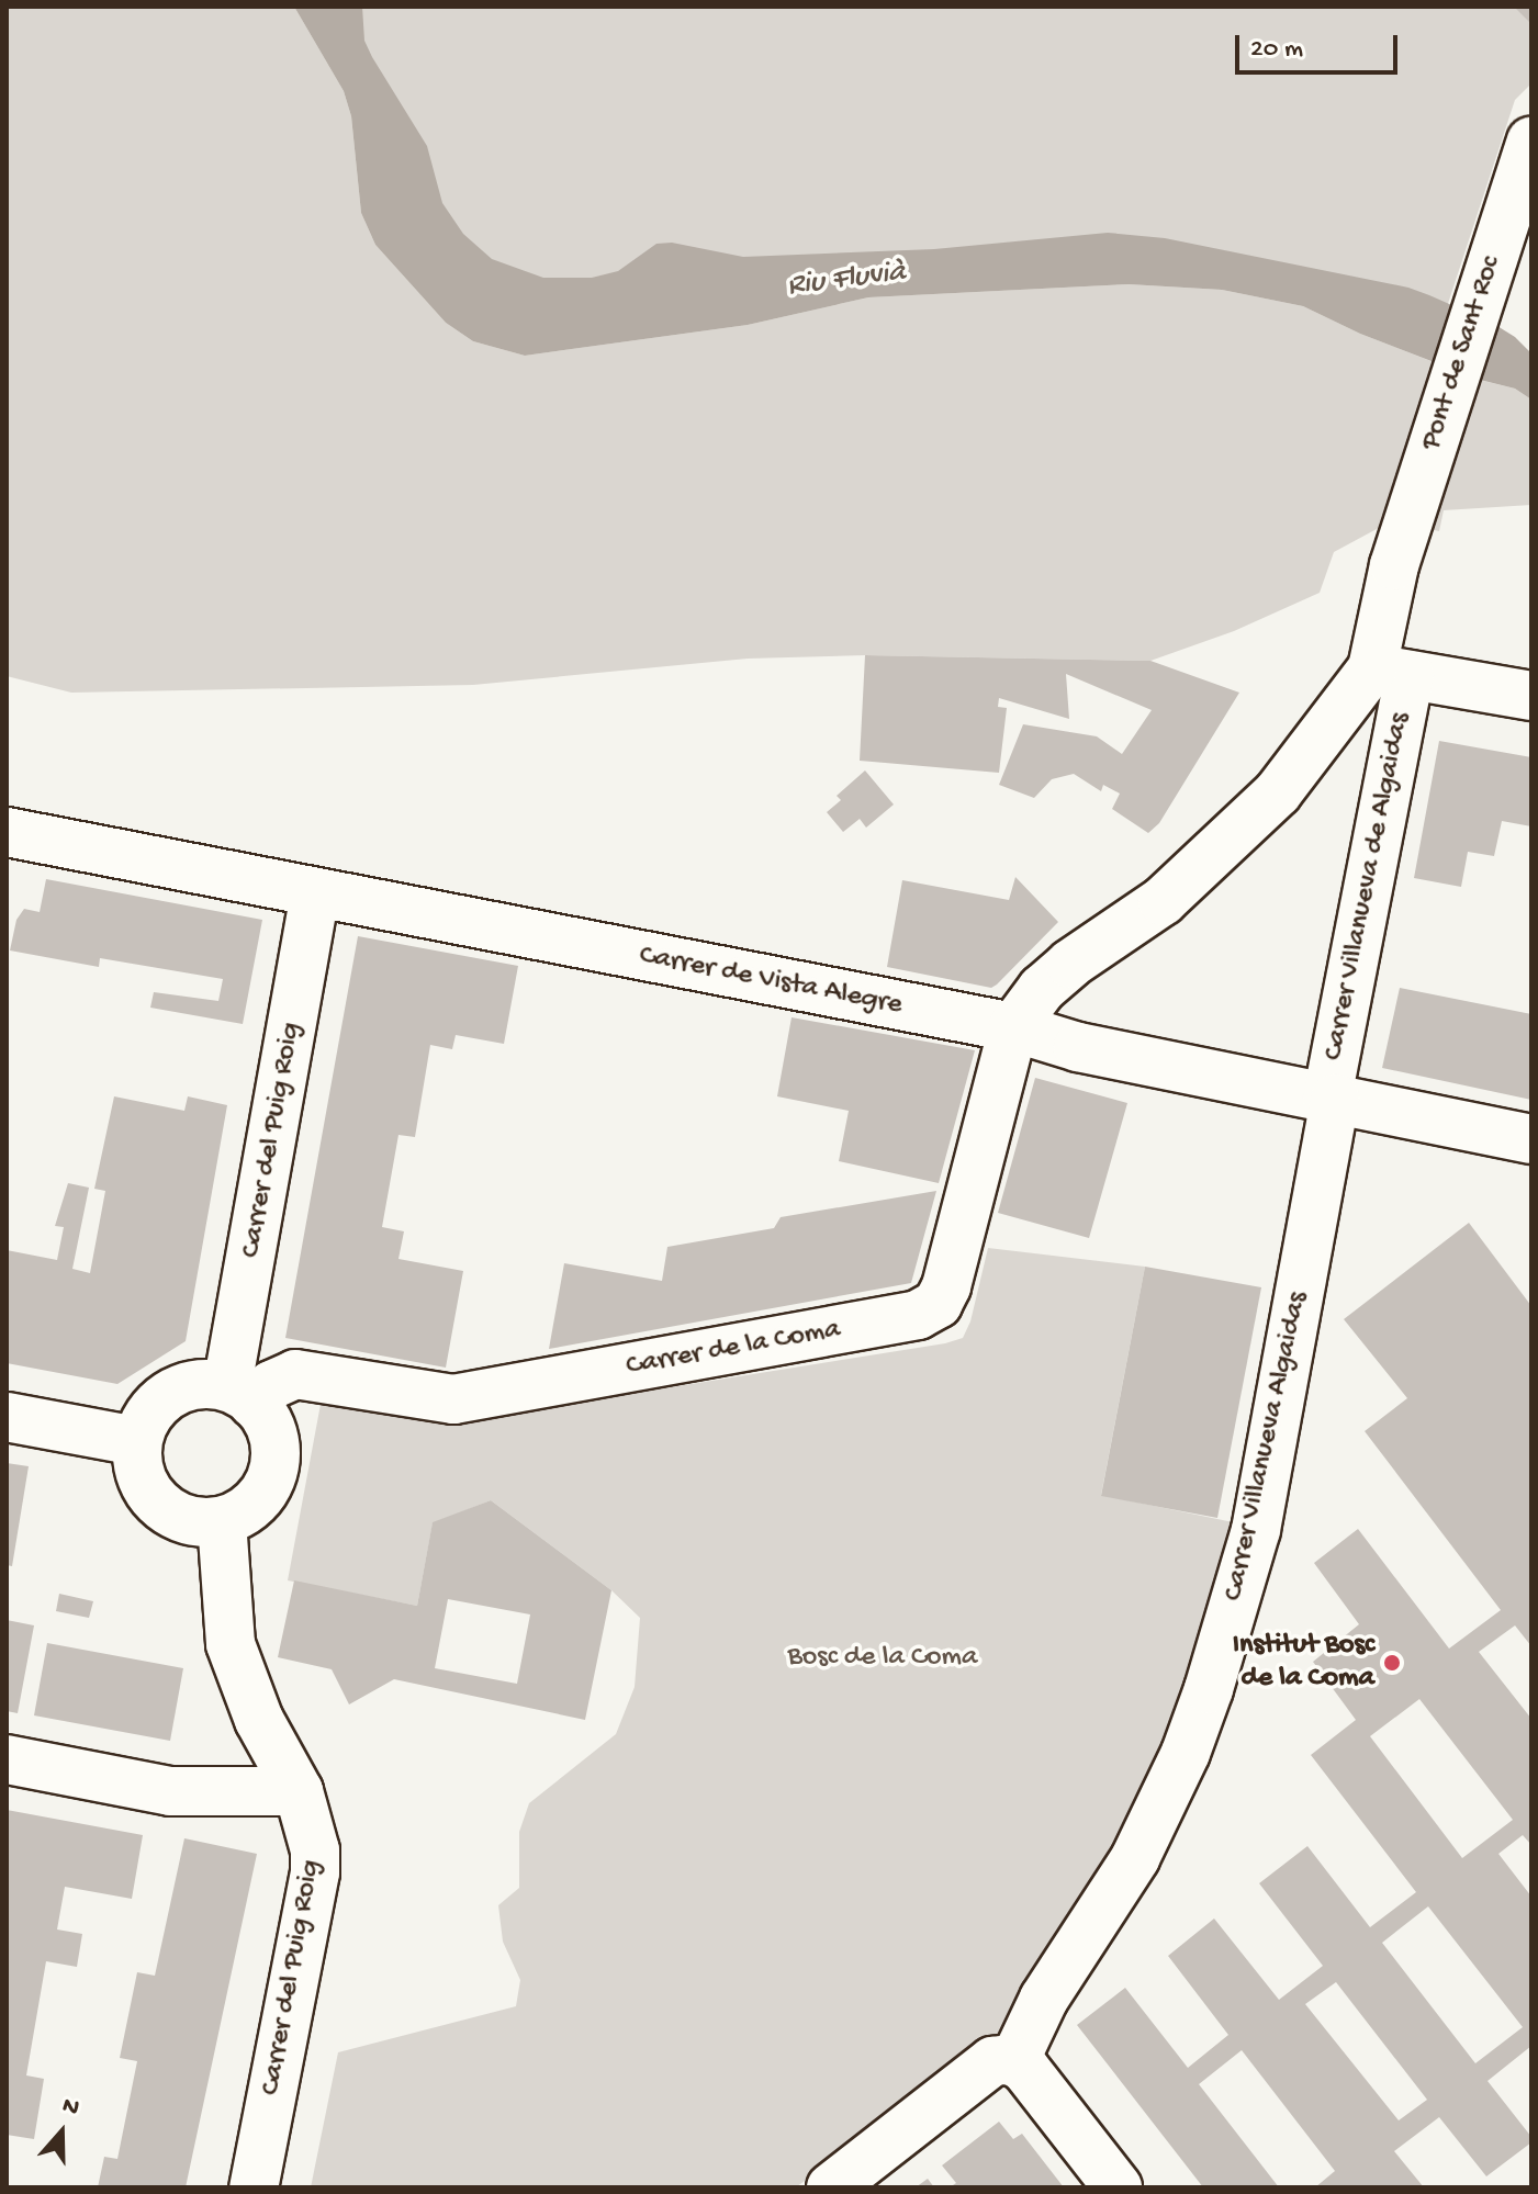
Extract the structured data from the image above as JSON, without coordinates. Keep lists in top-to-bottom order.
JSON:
{
  "streets": {
    "street": [
      "Pont de Sant Roc",
      "Carrer Villanueva de Algaidas",
      "Carrer de Vista Alegre",
      "Carrer del Puig Roig",
      "Carrer de la Coma",
      "Carrer Villanueva Algaidas"
    ]
  },
  "crossings": [
    ["Pont de Sant Roc", "Carrer Villanueva de Algaidas"],
    ["Carrer Villanueva de Algaidas", "Carrer de Vista Alegre"],
    ["Carrer Villanueva de Algaidas", "Carrer Villanueva Algaidas"],
    ["Carrer de Vista Alegre", "Carrer del Puig Roig"],
    ["Carrer de Vista Alegre", "Carrer de la Coma"],
    ["Carrer de Vista Alegre", "Carrer Villanueva Algaidas"],
    ["Carrer del Puig Roig", "Carrer de la Coma"]
  ],
  "water": ["Riu Fluvià"],
  "parks": ["Bosc de la Coma"],
  "places": ["Institut Bosc de la Coma"],
  "scale_bar": "20 m",
  "north": "top"
}
